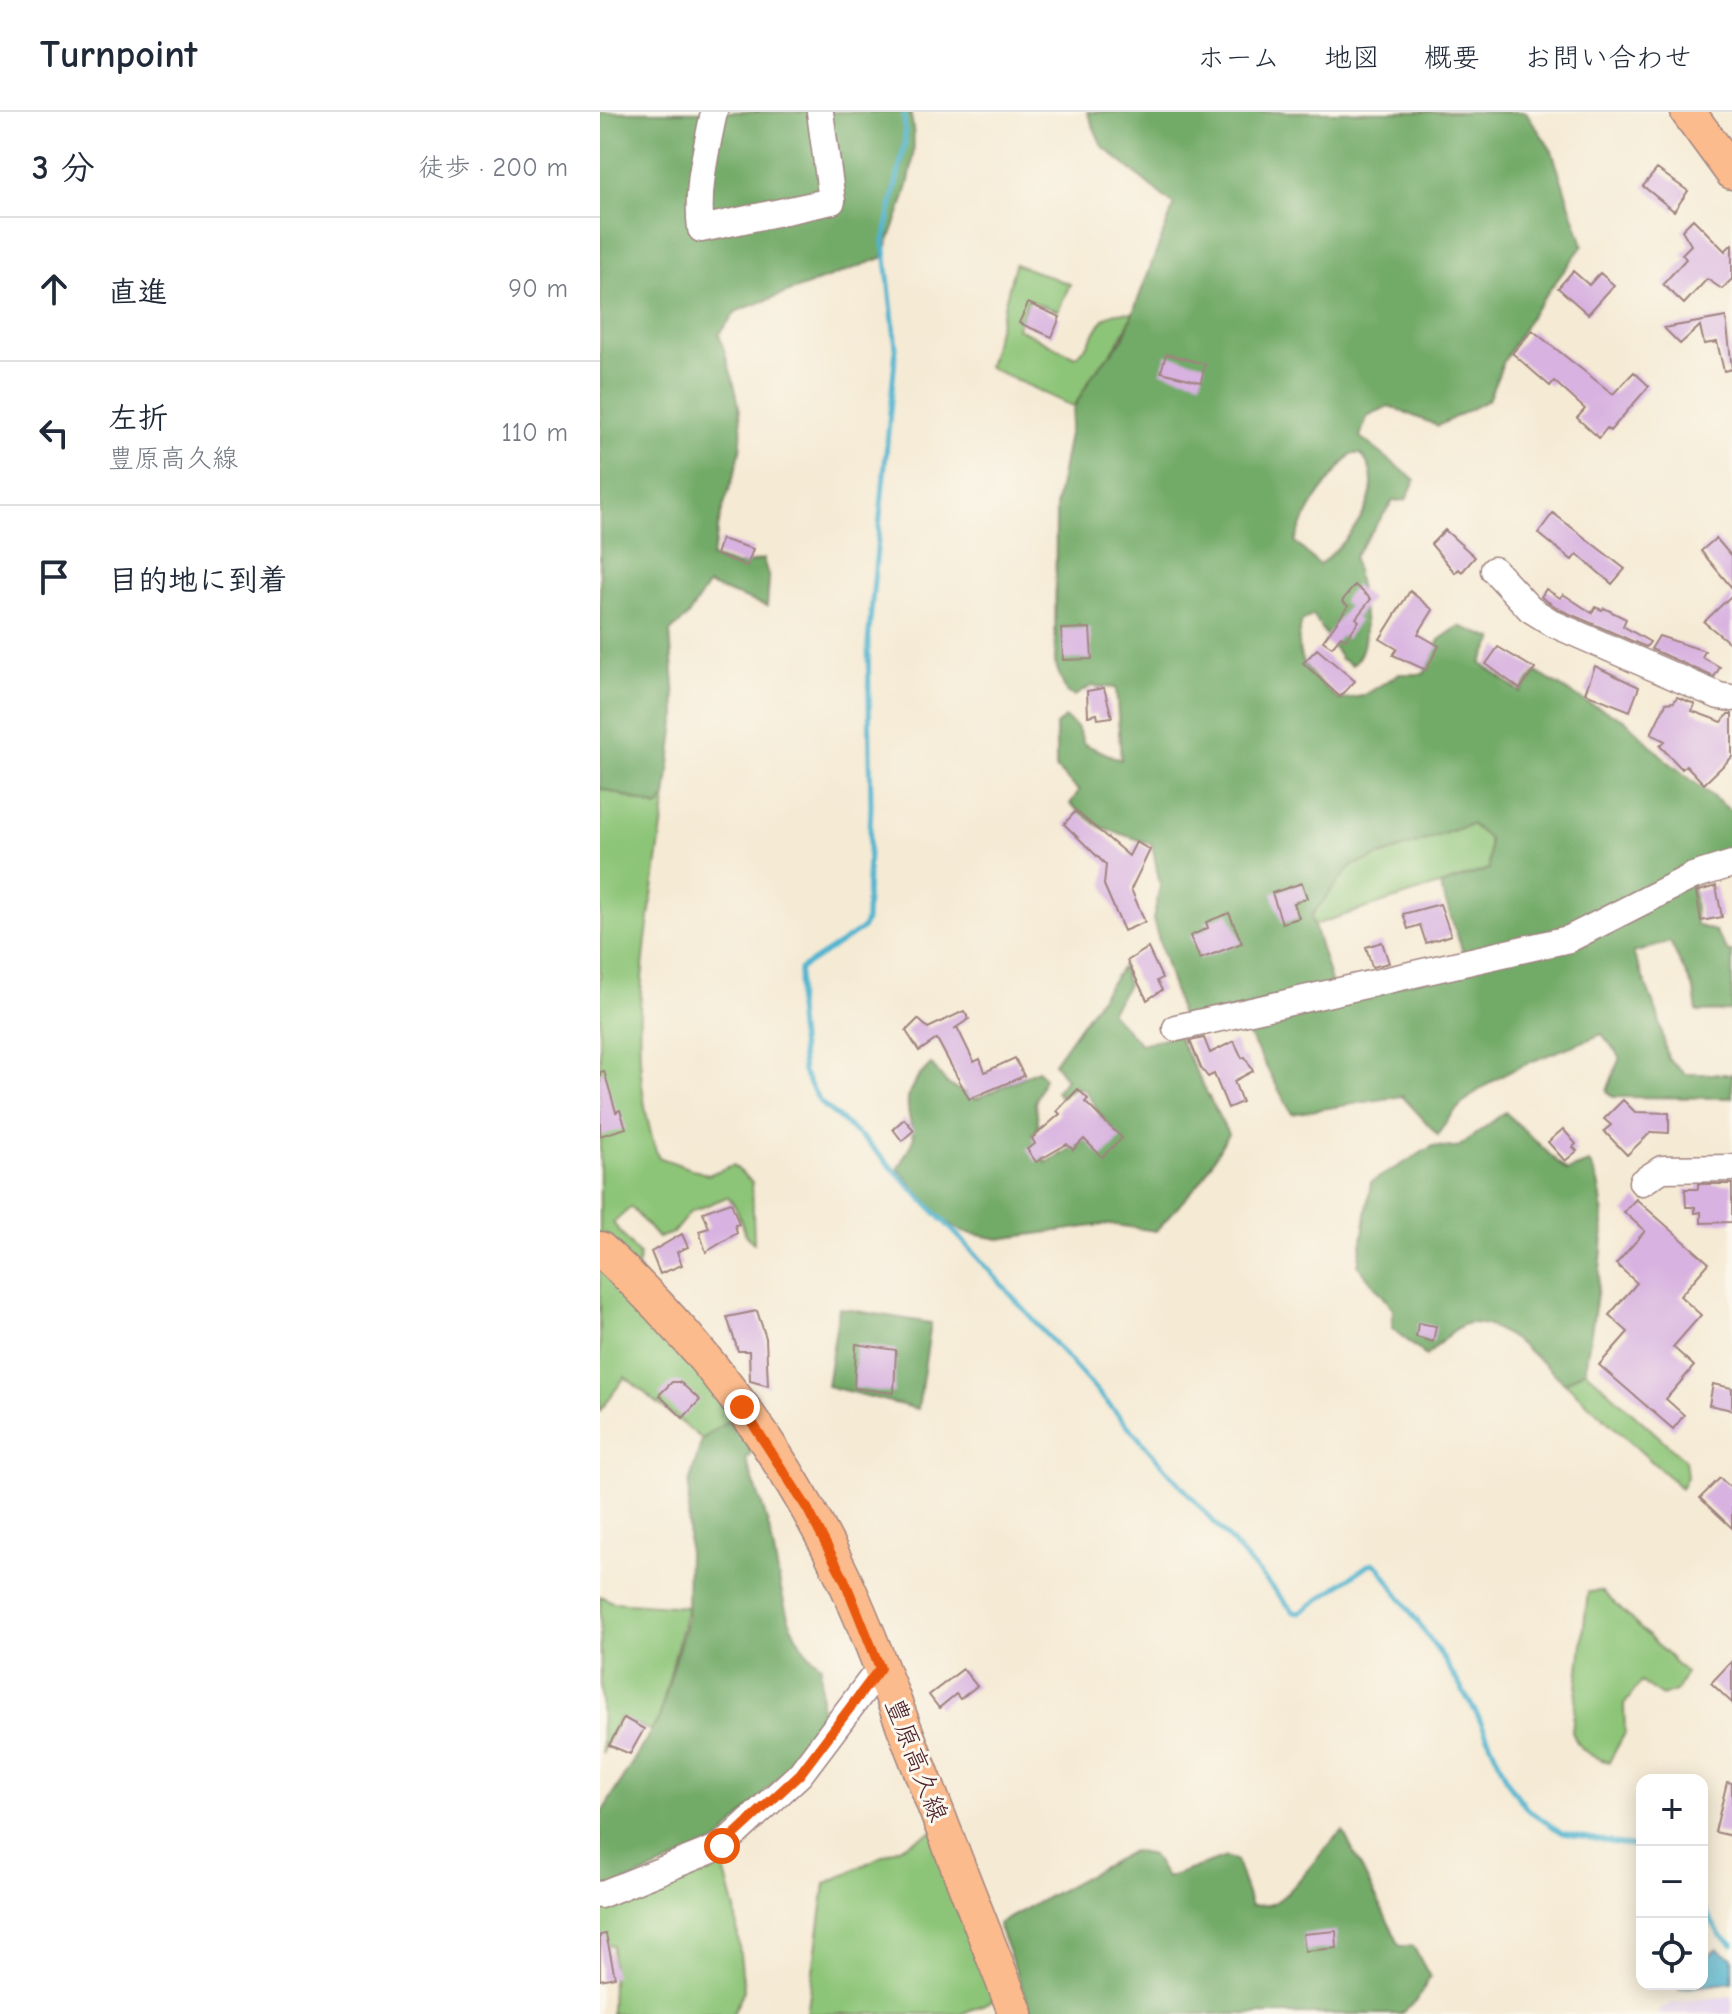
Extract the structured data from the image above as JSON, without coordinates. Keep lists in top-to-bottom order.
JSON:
{
  "streets": {
    "main road": ["豊原高久線"]
  },
  "page": {
    "header": "Turnpoint",
    "nav": [
      "ホーム",
      "地図",
      "概要",
      "お問い合わせ"
    ],
    "heading": ["3 分", "徒歩 · 200 m"],
    "list": [
      ["直進", "90 m"],
      ["左折", "豊原高久線", "110 m"],
      "目的地に到着"
    ],
    "map_buttons": ["+", "−"]
  }
}
